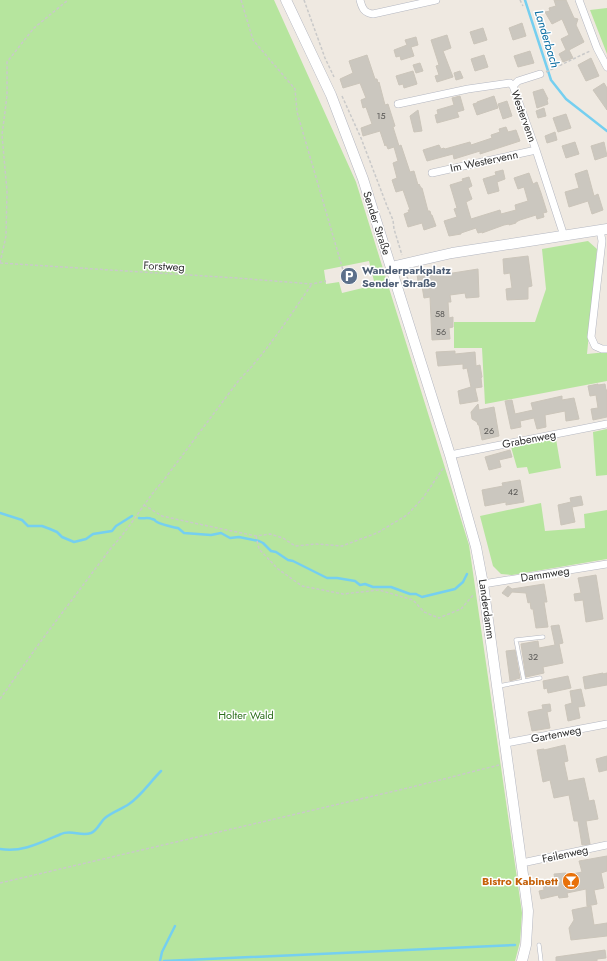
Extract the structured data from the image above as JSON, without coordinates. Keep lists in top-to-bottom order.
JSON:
{
  "streets": {
    "main road": ["Sender Straße", "Landerdamm"],
    "street": [
      "Westervenn",
      "Im Westervenn",
      "Grabenweg",
      "Dammweg",
      "Gartenweg",
      "Feilenweg"
    ],
    "path": ["Forstweg"]
  },
  "crossings": [
    ["Westervenn", "Im Westervenn"],
    ["Westervenn", "Sender Straße"],
    ["Sender Straße", "Landerdamm"],
    ["Grabenweg", "Landerdamm"],
    ["Dammweg", "Landerdamm"],
    ["Landerdamm", "Gartenweg"],
    ["Landerdamm", "Feilenweg"]
  ],
  "water": ["Landerbach"],
  "parks": ["Holter Wald"],
  "places": {
    "parking": ["Wanderparkplatz Sender Straße"],
    "bar": ["Bistro Kabinett"]
  },
  "house_numbers": [
    "15",
    "58",
    "56",
    "26",
    "42",
    "32"
  ]
}
